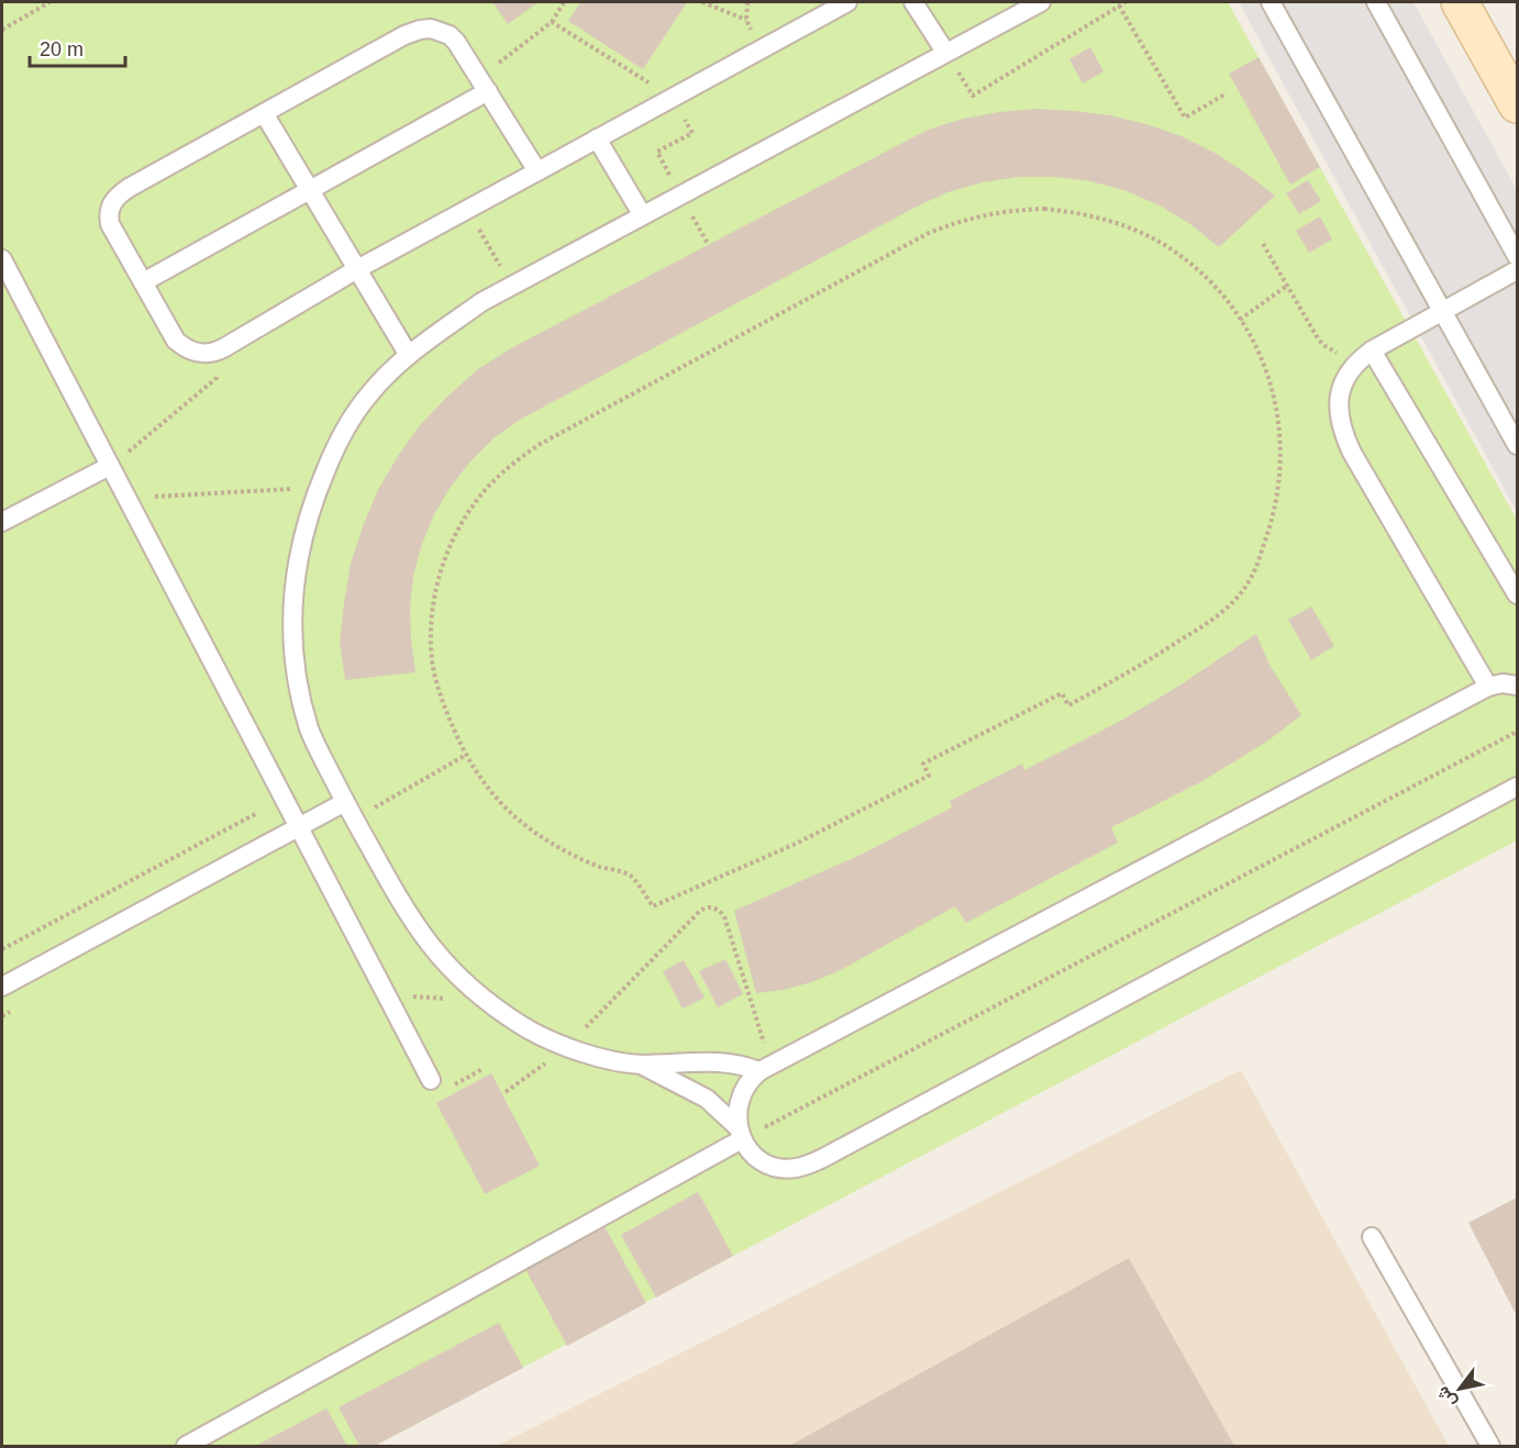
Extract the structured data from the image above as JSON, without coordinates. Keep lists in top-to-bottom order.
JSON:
{
  "scale_bar": "20 m",
  "north": "bottom left"
}
